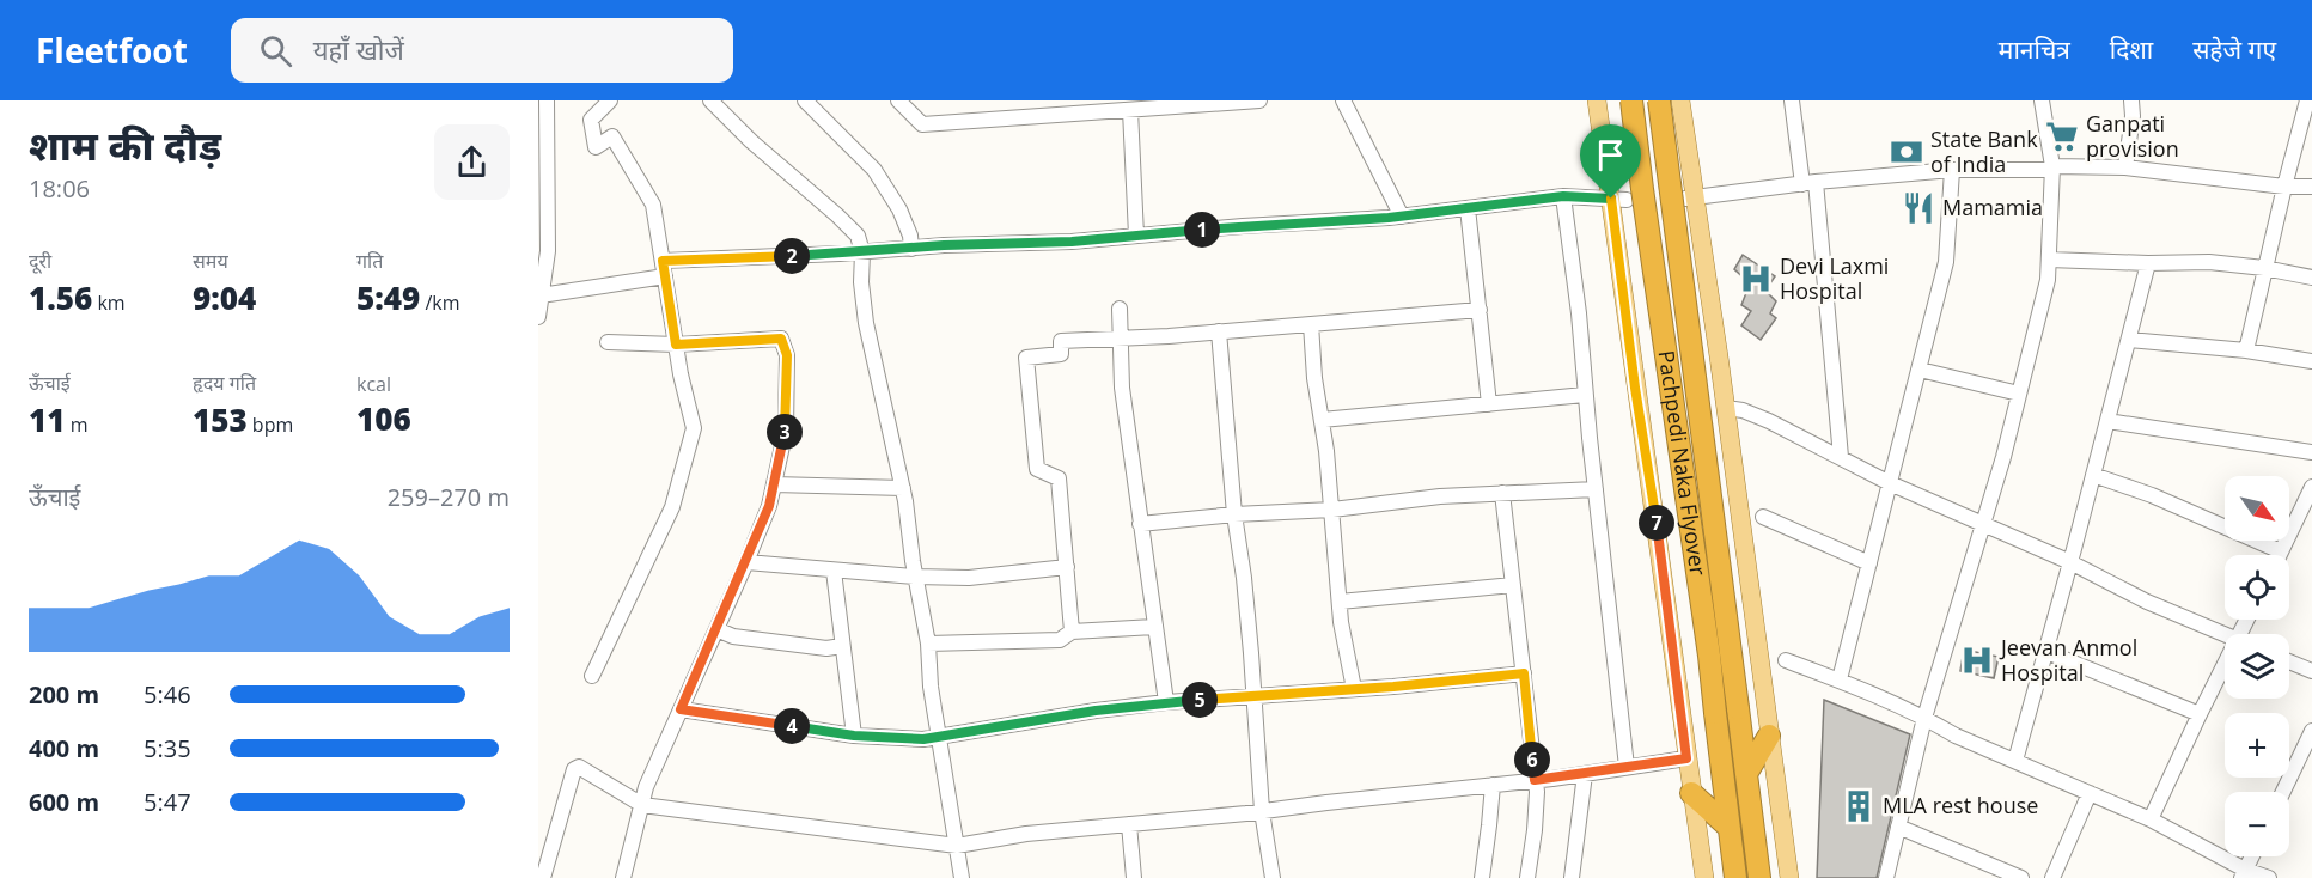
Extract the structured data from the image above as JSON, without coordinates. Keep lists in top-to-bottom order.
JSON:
{
  "streets": {
    "highway": ["Pachpedi Naka Flyover"]
  },
  "places": {
    "supermarket": ["Ganpati provision"],
    "bank": ["State Bank of India"],
    "restaurant": ["Mamamia"],
    "hospital": ["Devi Laxmi Hospital", "Jeevan Anmol Hospital"],
    "building": ["MLA rest house"]
  },
  "north": "bottom right",
  "page": {
    "header": "Fleetfoot",
    "search": "यहाँ खोजें",
    "nav": ["मानचित्र", "दिशा", "सहेजे गए"],
    "heading": ["शाम की दौड़", "18:06"],
    "pins": [
      "1",
      "2",
      "3",
      "7",
      "5",
      "4",
      "6"
    ],
    "stats": [
      ["दूरी", "1.56 km"],
      ["समय", "9:04"],
      ["गति", "5:49 /km"],
      ["ऊँचाई", "11 m"],
      ["हृदय गति", "153 bpm"],
      ["kcal", "106"]
    ],
    "chart": ["ऊँचाई", "259–270 m"],
    "map_buttons": ["+", "−"],
    "list": [
      {
        "name": "200 m",
        "note": "5:46"
      },
      {
        "name": "400 m",
        "note": "5:35"
      },
      {
        "name": "600 m",
        "note": "5:47"
      }
    ]
  }
}
